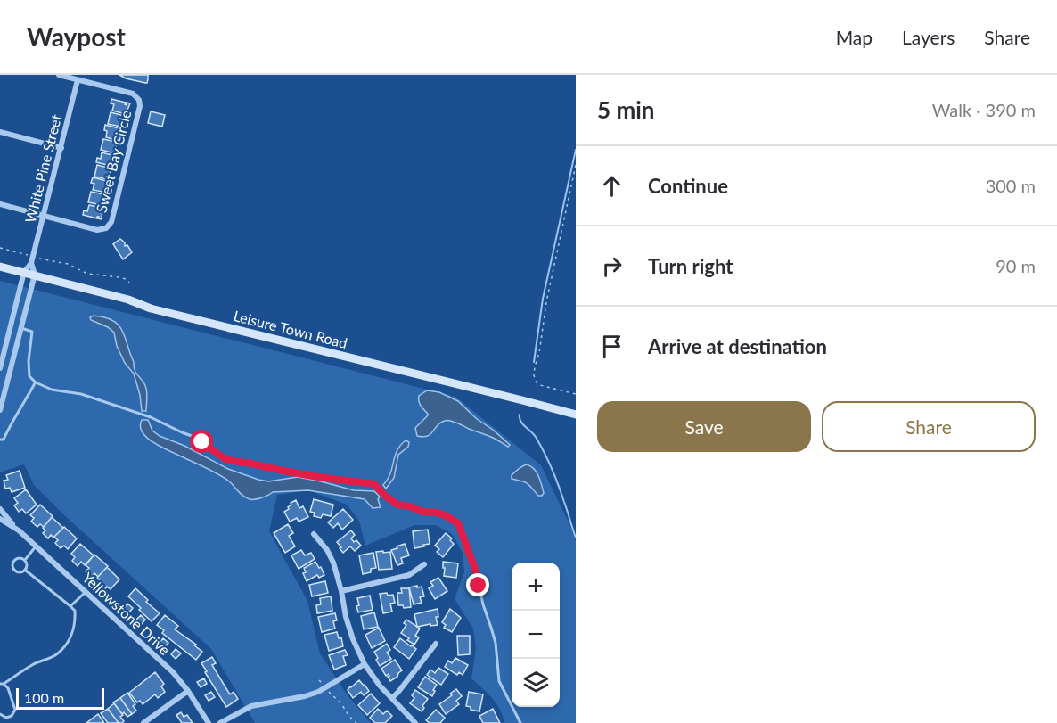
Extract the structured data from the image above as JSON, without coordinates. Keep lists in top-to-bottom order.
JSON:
{
  "streets": {
    "main road": ["Leisure Town Road"],
    "street": ["Sweet Bay Circle", "White Pine Street", "Yellowstone Drive"]
  },
  "crossings": [
    ["Sweet Bay Circle", "White Pine Street"]
  ],
  "scale_bar": "100 m",
  "page": {
    "header": "Waypost",
    "nav": ["Map", "Layers", "Share"],
    "heading": ["5 min", "Walk · 390 m"],
    "list": [
      ["Continue", "300 m"],
      ["Turn right", "90 m"],
      "Arrive at destination"
    ],
    "buttons": ["Save", "Share"],
    "map_buttons": ["+", "−"],
    "scale": "100 m"
  }
}
